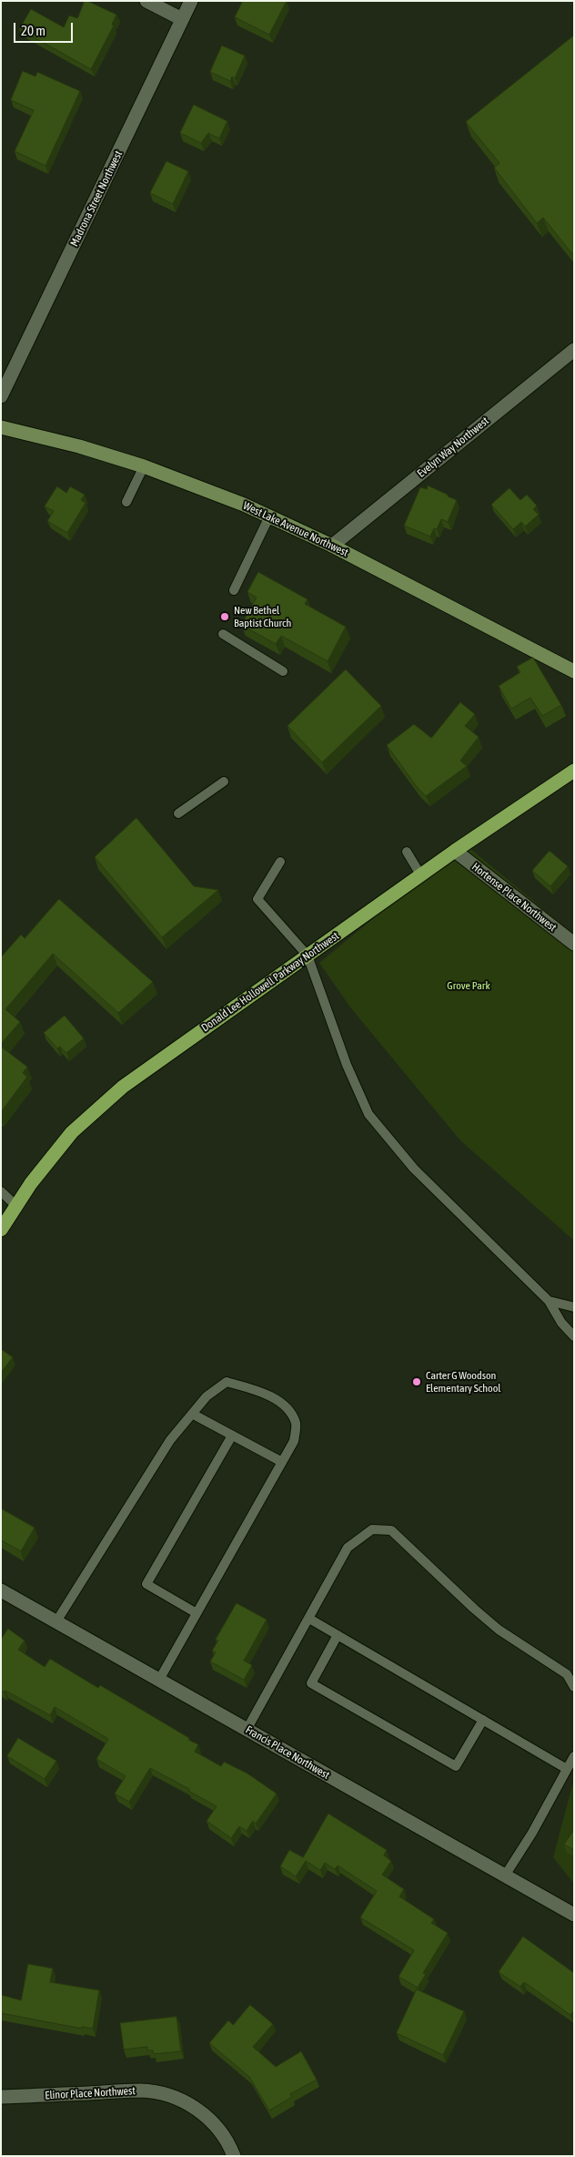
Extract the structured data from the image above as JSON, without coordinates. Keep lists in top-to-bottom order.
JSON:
{
  "streets": {
    "main road": ["Donald Lee Hollowell Parkway Northwest"],
    "street": [
      "Madrona Street Northwest",
      "Evelyn Way Northwest",
      "West Lake Avenue Northwest",
      "Hortense Place Northwest",
      "Francis Place Northwest",
      "Elinor Place Northwest"
    ]
  },
  "crossings": [
    ["Evelyn Way Northwest", "West Lake Avenue Northwest"],
    ["Hortense Place Northwest", "Donald Lee Hollowell Parkway Northwest"]
  ],
  "parks": ["Grove Park"],
  "places": ["New Bethel Baptist Church", "Carter G Woodson Elementary School"],
  "scale_bar": "20 m"
}
